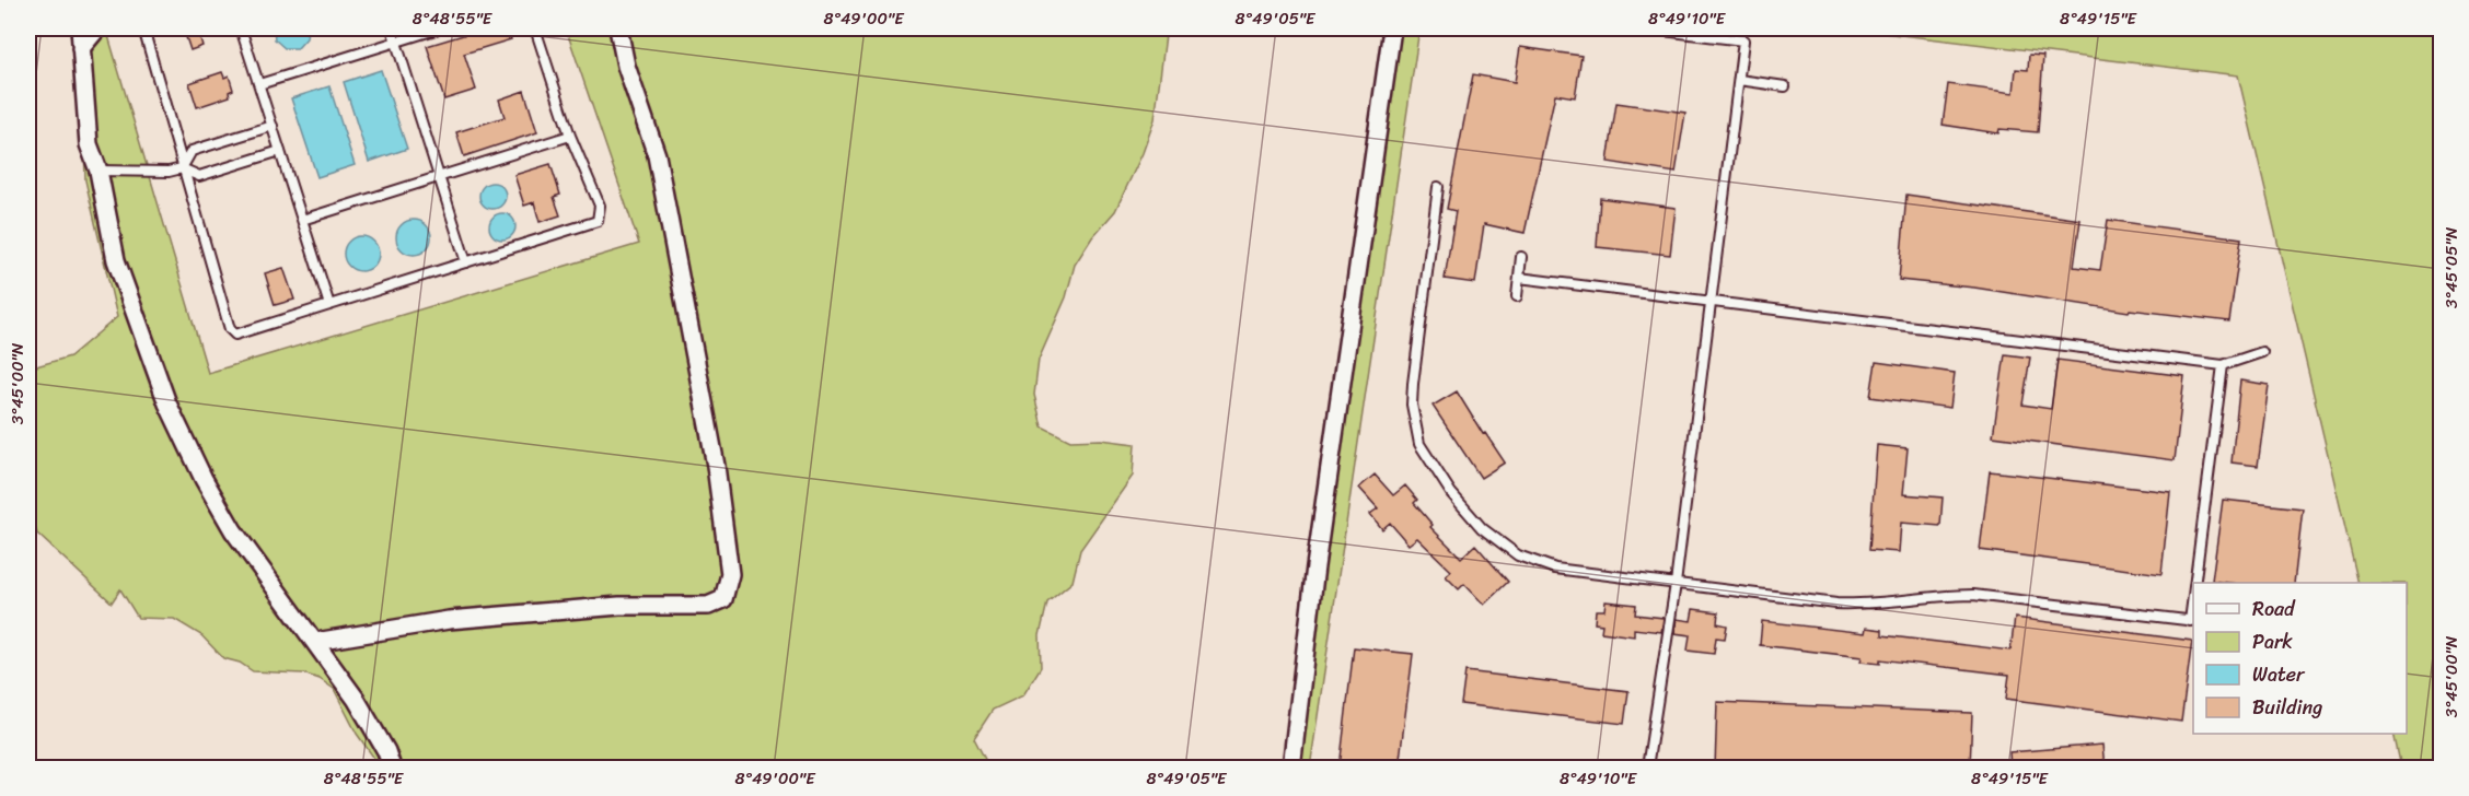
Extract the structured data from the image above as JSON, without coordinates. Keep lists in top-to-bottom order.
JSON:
{
  "legend": [
    "Road",
    "Park",
    "Water",
    "Building"
  ],
  "coordinates": [
    "8°48'55\"E",
    "8°49'00\"E",
    "8°49'05\"E",
    "8°49'10\"E",
    "8°49'15\"E",
    "3°45'05\"N",
    "3°45'00\"N"
  ]
}
